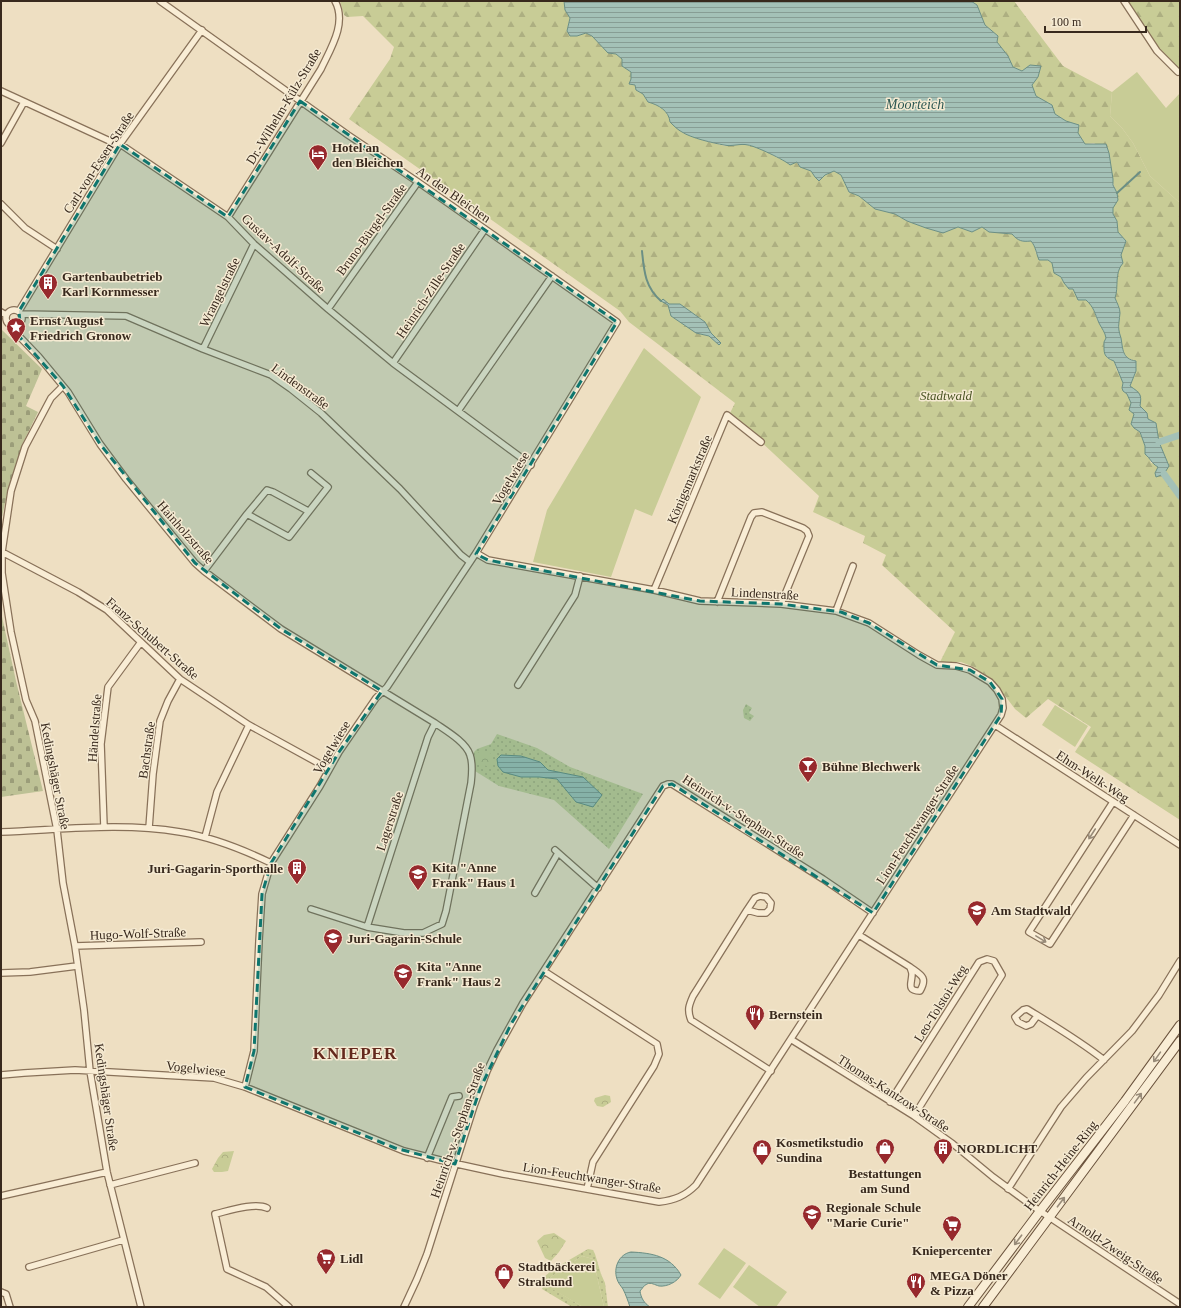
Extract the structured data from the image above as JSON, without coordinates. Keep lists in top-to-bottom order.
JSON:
{
  "streets": {
    "main road": ["Heinrich-Heine-Ring"],
    "street": [
      "Dr.-Wilhelm-Külz-Straße",
      "Carl-von-Essen-Straße",
      "An den Bleichen",
      "Bruno-Bürgel-Straße",
      "Gustav-Adolf-Straße",
      "Heinrich-Zille-Straße",
      "Wrangelstraße",
      "Lindenstraße",
      "Vogelwiese",
      "Königsmarkstraße",
      "Hainholzstraße",
      "Franz-Schubert-Straße",
      "Händelstraße",
      "Bachstraße",
      "Kedingshäger Straße",
      "Ehm-Welk-Weg",
      "Heinrich-v.-Stephan-Straße",
      "Lagerstraße",
      "Lion-Feuchtwanger-Straße",
      "Hugo-Wolf-Straße",
      "Leo-Tolstoi-Weg",
      "Thomas-Kantzow-Straße",
      "Arnold-Zweig-Straße"
    ]
  },
  "crossings": [
    ["Dr.-Wilhelm-Külz-Straße", "An den Bleichen"],
    ["Dr.-Wilhelm-Külz-Straße", "Gustav-Adolf-Straße"],
    ["Carl-von-Essen-Straße", "An den Bleichen"],
    ["Carl-von-Essen-Straße", "Gustav-Adolf-Straße"],
    ["Carl-von-Essen-Straße", "Lindenstraße"],
    ["Carl-von-Essen-Straße", "Hainholzstraße"],
    ["An den Bleichen", "Bruno-Bürgel-Straße"],
    ["An den Bleichen", "Heinrich-Zille-Straße"],
    ["An den Bleichen", "Vogelwiese"],
    ["Bruno-Bürgel-Straße", "Gustav-Adolf-Straße"],
    ["Gustav-Adolf-Straße", "Heinrich-Zille-Straße"],
    ["Gustav-Adolf-Straße", "Wrangelstraße"],
    ["Gustav-Adolf-Straße", "Vogelwiese"],
    ["Wrangelstraße", "Lindenstraße"],
    ["Lindenstraße", "Vogelwiese"],
    ["Lindenstraße", "Königsmarkstraße"],
    ["Lindenstraße", "Hainholzstraße"],
    ["Lindenstraße", "Ehm-Welk-Weg"],
    ["Lindenstraße", "Lion-Feuchtwanger-Straße"],
    ["Vogelwiese", "Hainholzstraße"],
    ["Vogelwiese", "Franz-Schubert-Straße"],
    ["Vogelwiese", "Kedingshäger Straße"],
    ["Vogelwiese", "Lion-Feuchtwanger-Straße"],
    ["Hainholzstraße", "Kedingshäger Straße"],
    ["Hainholzstraße", "Lagerstraße"],
    ["Franz-Schubert-Straße", "Händelstraße"],
    ["Franz-Schubert-Straße", "Bachstraße"],
    ["Franz-Schubert-Straße", "Kedingshäger Straße"],
    ["Kedingshäger Straße", "Hugo-Wolf-Straße"],
    ["Ehm-Welk-Weg", "Lion-Feuchtwanger-Straße"],
    ["Heinrich-v.-Stephan-Straße", "Lion-Feuchtwanger-Straße"],
    ["Lion-Feuchtwanger-Straße", "Thomas-Kantzow-Straße"],
    ["Leo-Tolstoi-Weg", "Thomas-Kantzow-Straße"],
    ["Thomas-Kantzow-Straße", "Heinrich-Heine-Ring"],
    ["Thomas-Kantzow-Straße", "Arnold-Zweig-Straße"],
    ["Heinrich-Heine-Ring", "Arnold-Zweig-Straße"]
  ],
  "districts": ["KNIEPER"],
  "water": ["Moorteich"],
  "parks": ["Stadtwald"],
  "places": {
    "hotel": ["Hotel an den Bleichen"],
    "building": ["Gartenbaubetrieb Karl Kornmesser", "Juri-Gagarin-Sporthalle", "NORDLICHT"],
    "place": ["Ernst August Friedrich Gronow"],
    "bar": ["Bühne Blechwerk"],
    "school or university": [
      "Kita \"Anne Frank\" Haus 1",
      "Am Stadtwald",
      "Juri-Gagarin-Schule",
      "Kita \"Anne Frank\" Haus 2",
      "Regionale Schule \"Marie Curie\""
    ],
    "restaurant": ["Bernstein", "MEGA Döner & Pizza"],
    "shop": ["Bestattungen am Sund", "Kosmetikstudio Sundina", "Stadtbäckerei Stralsund"],
    "supermarket": ["Kniepercenter", "Lidl"]
  },
  "scale_bar": "100 m"
}
